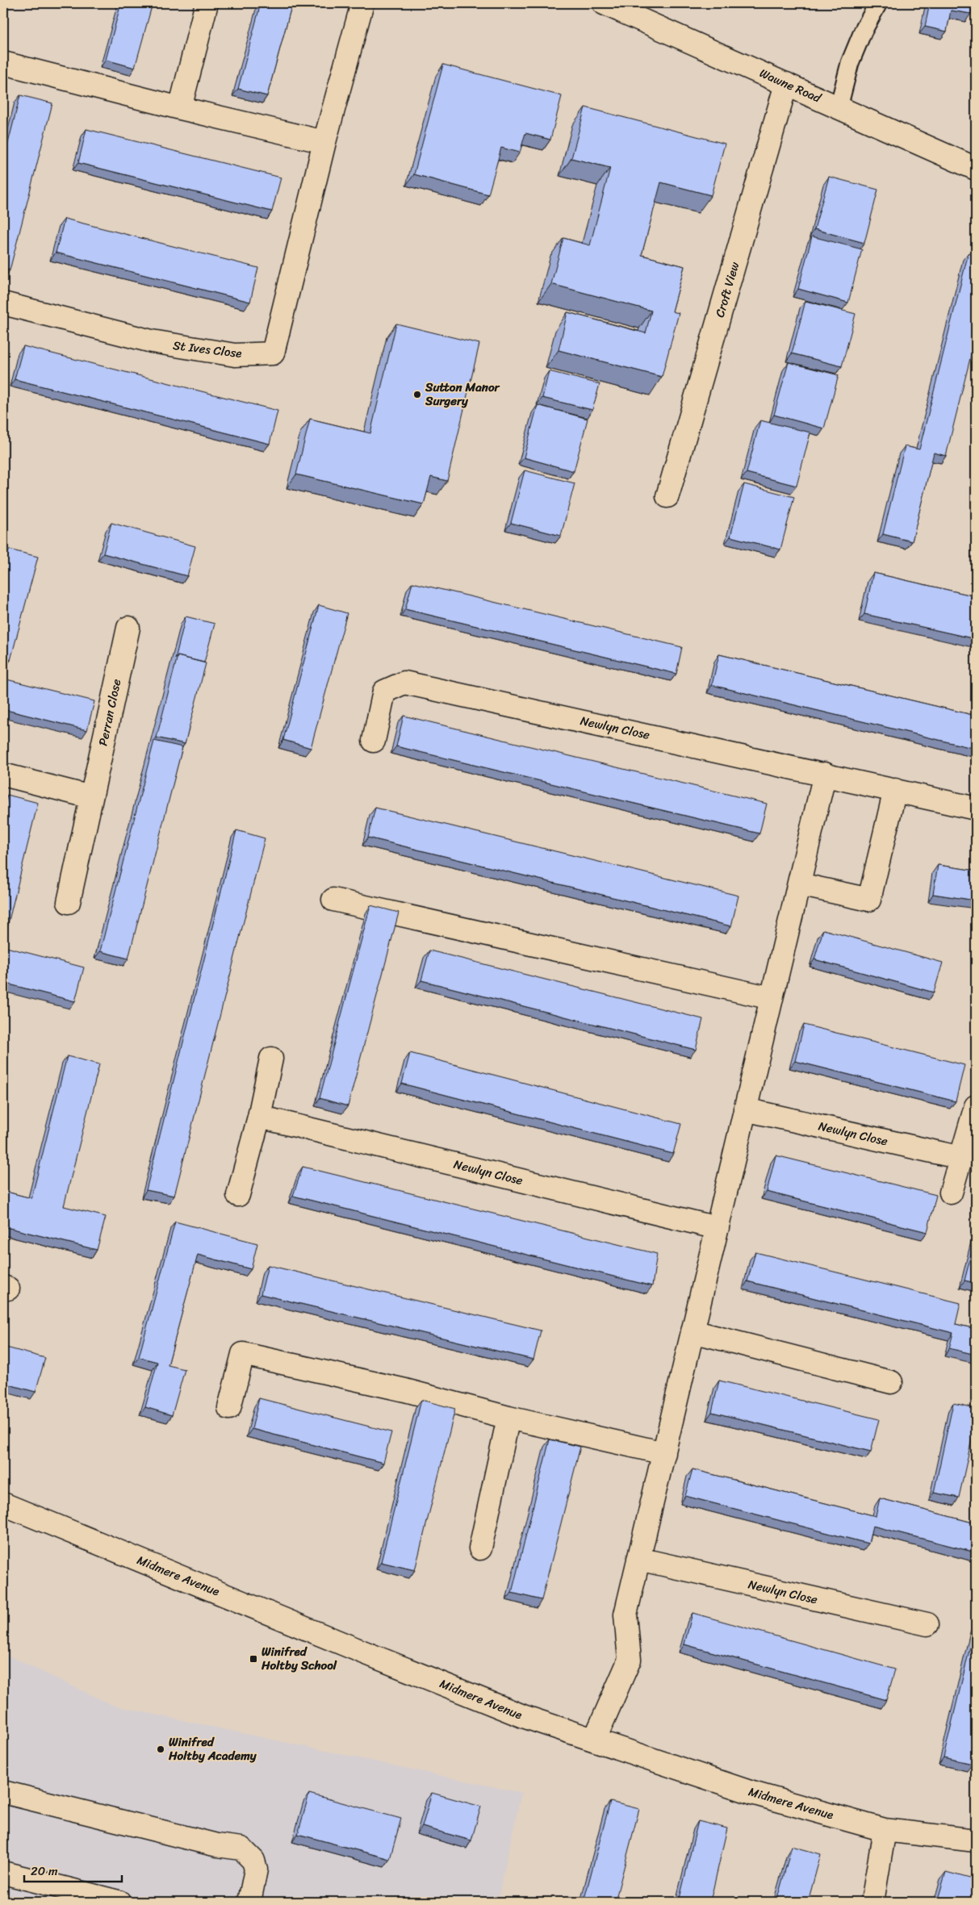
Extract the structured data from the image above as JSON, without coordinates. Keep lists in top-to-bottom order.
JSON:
{
  "streets": {
    "street": [
      "Wawne Road",
      "Croft View",
      "St Ives Close",
      "Perran Close",
      "Newlyn Close",
      "Midmere Avenue"
    ]
  },
  "crossings": [
    ["Wawne Road", "Croft View"]
  ],
  "places": {
    "other": ["Sutton Manor Surgery", "Winifred Holtby Academy"],
    "transit": ["Winifred Holtby School"]
  },
  "scale_bar": "20 m"
}
